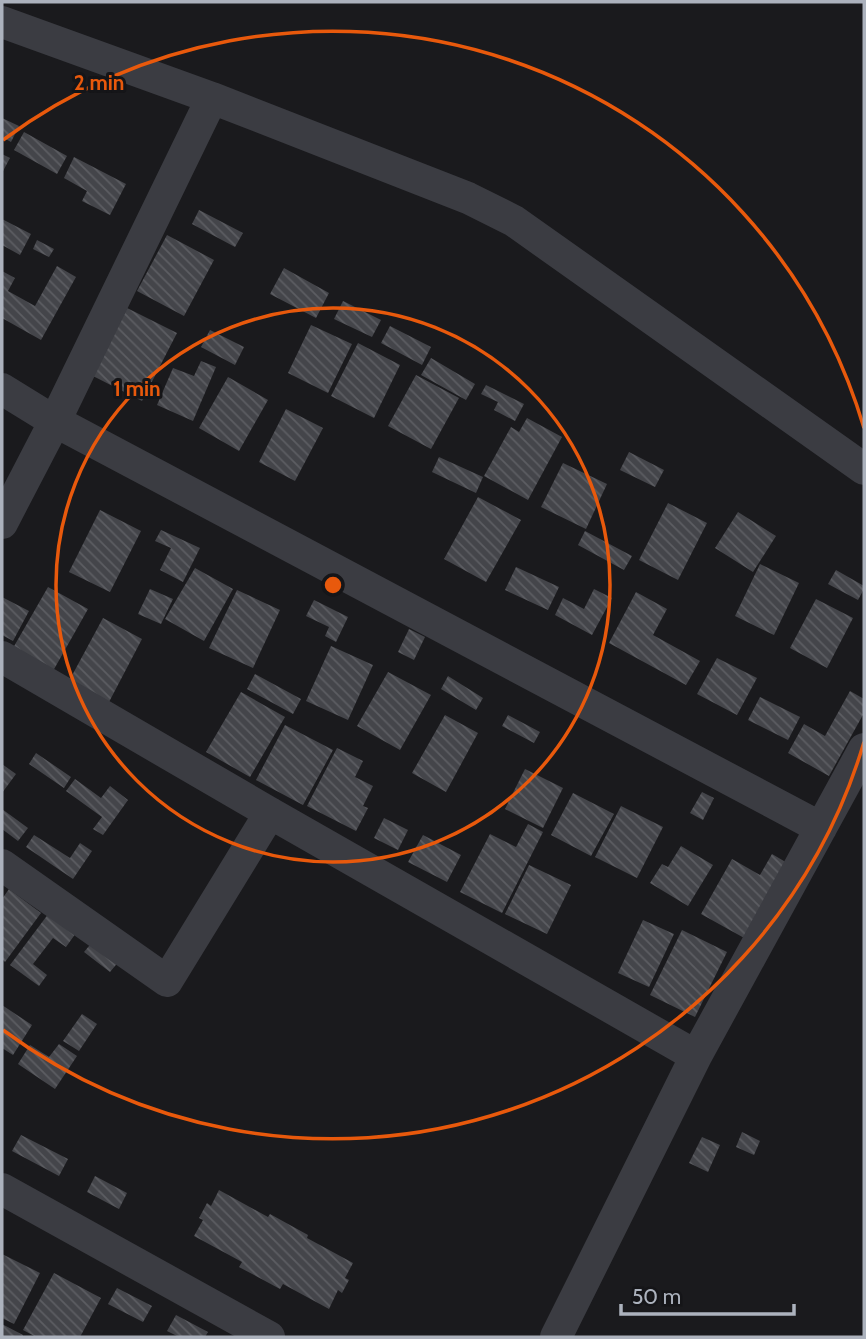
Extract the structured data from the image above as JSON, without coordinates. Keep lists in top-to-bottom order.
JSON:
{
  "scale_bar": "50 m",
  "rings": ["2 min", "1 min"]
}
